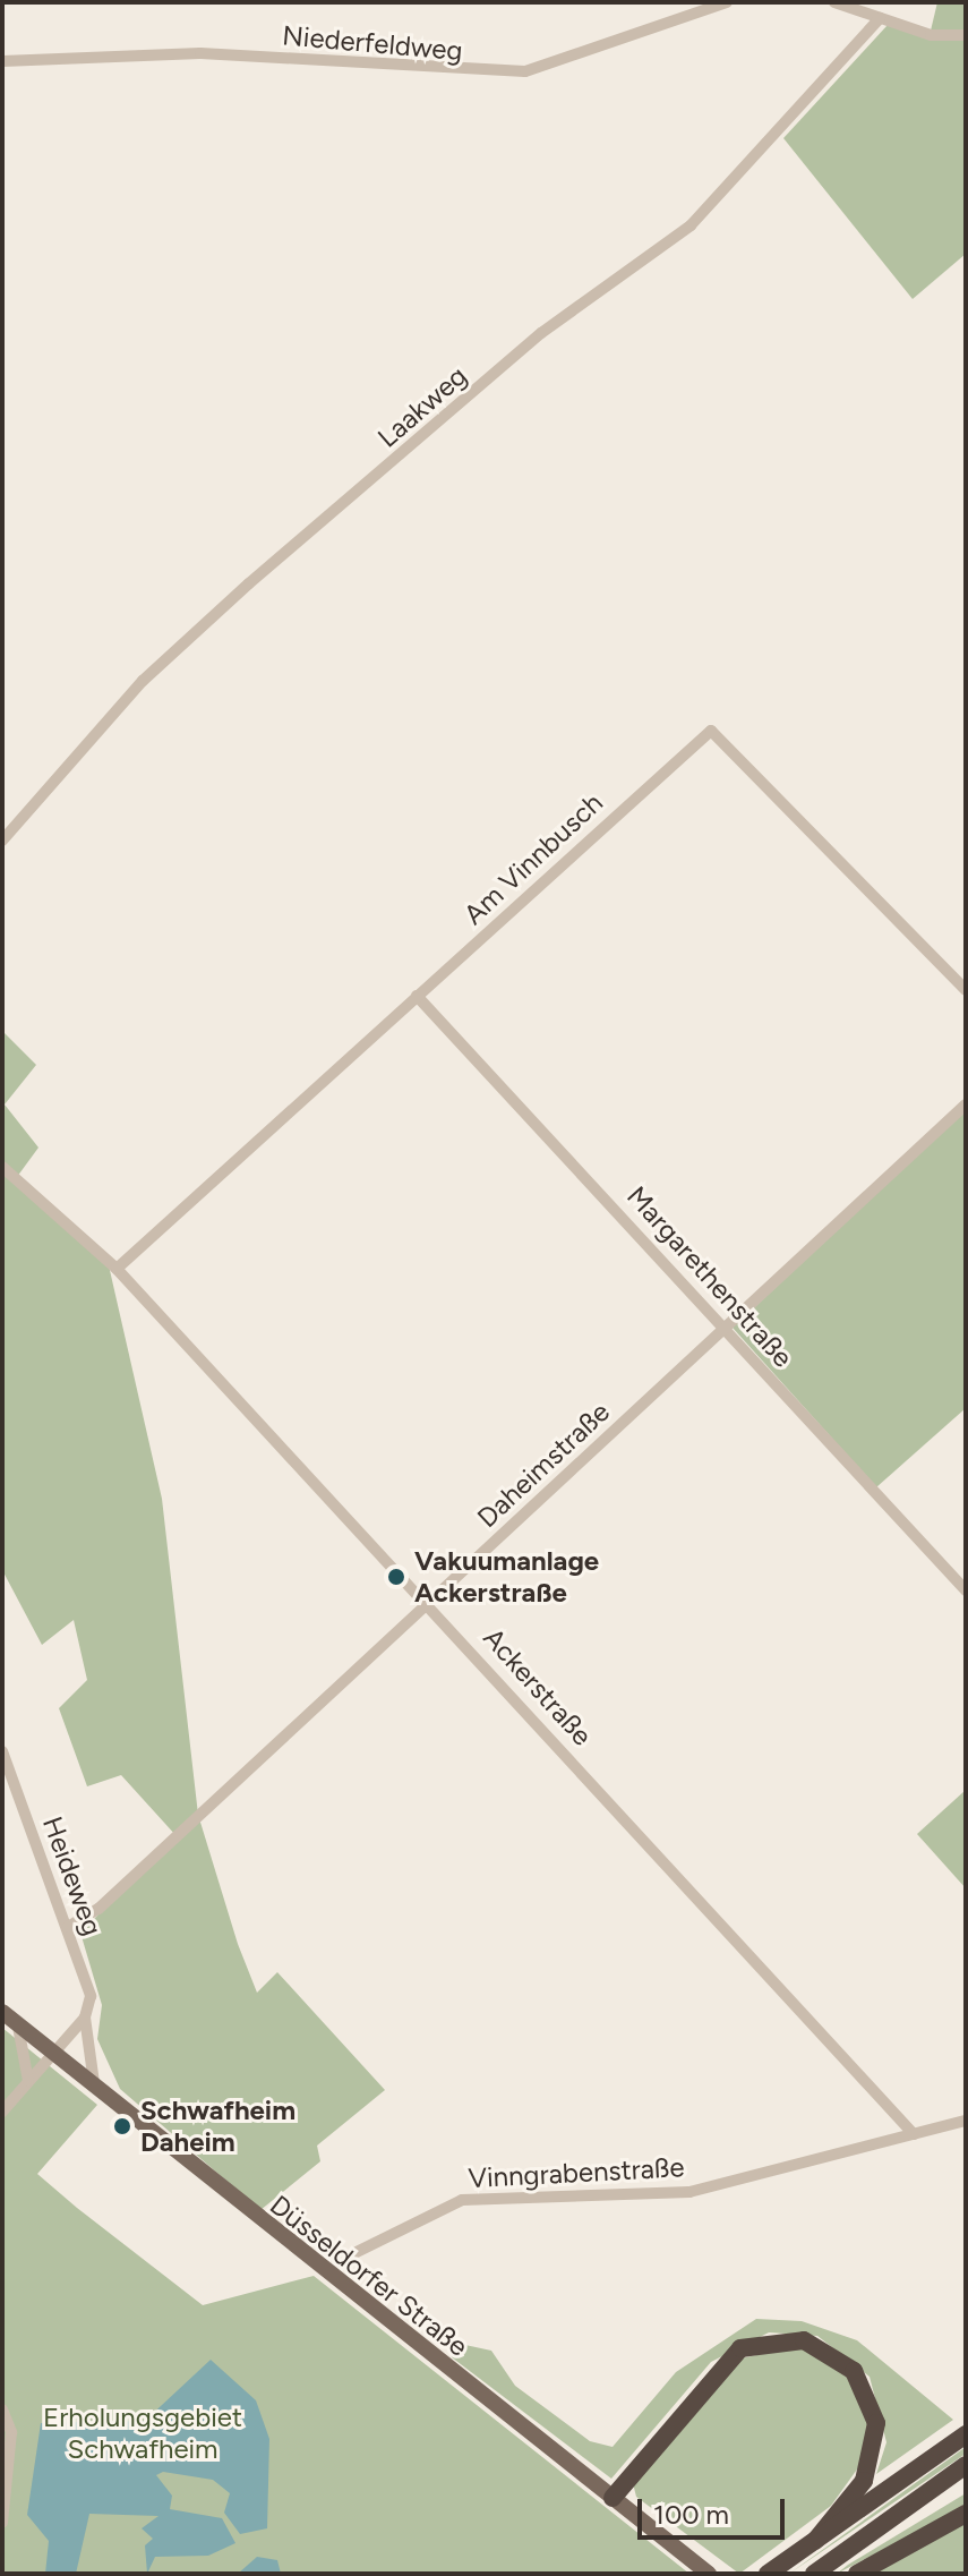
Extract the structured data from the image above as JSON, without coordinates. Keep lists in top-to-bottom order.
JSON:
{
  "streets": {
    "main road": ["Düsseldorfer Straße"],
    "street": [
      "Niederfeldweg",
      "Laakweg",
      "Am Vinnbusch",
      "Margarethenstraße",
      "Daheimstraße",
      "Ackerstraße",
      "Heideweg",
      "Vinngrabenstraße"
    ]
  },
  "crossings": [
    ["Am Vinnbusch", "Margarethenstraße"],
    ["Am Vinnbusch", "Ackerstraße"],
    ["Margarethenstraße", "Daheimstraße"],
    ["Daheimstraße", "Ackerstraße"],
    ["Daheimstraße", "Heideweg"],
    ["Ackerstraße", "Vinngrabenstraße"],
    ["Heideweg", "Düsseldorfer Straße"]
  ],
  "parks": ["Erholungsgebiet Schwafheim"],
  "places": ["Vakuumanlage Ackerstraße", "Schwafheim Daheim"],
  "scale_bar": "100 m"
}
